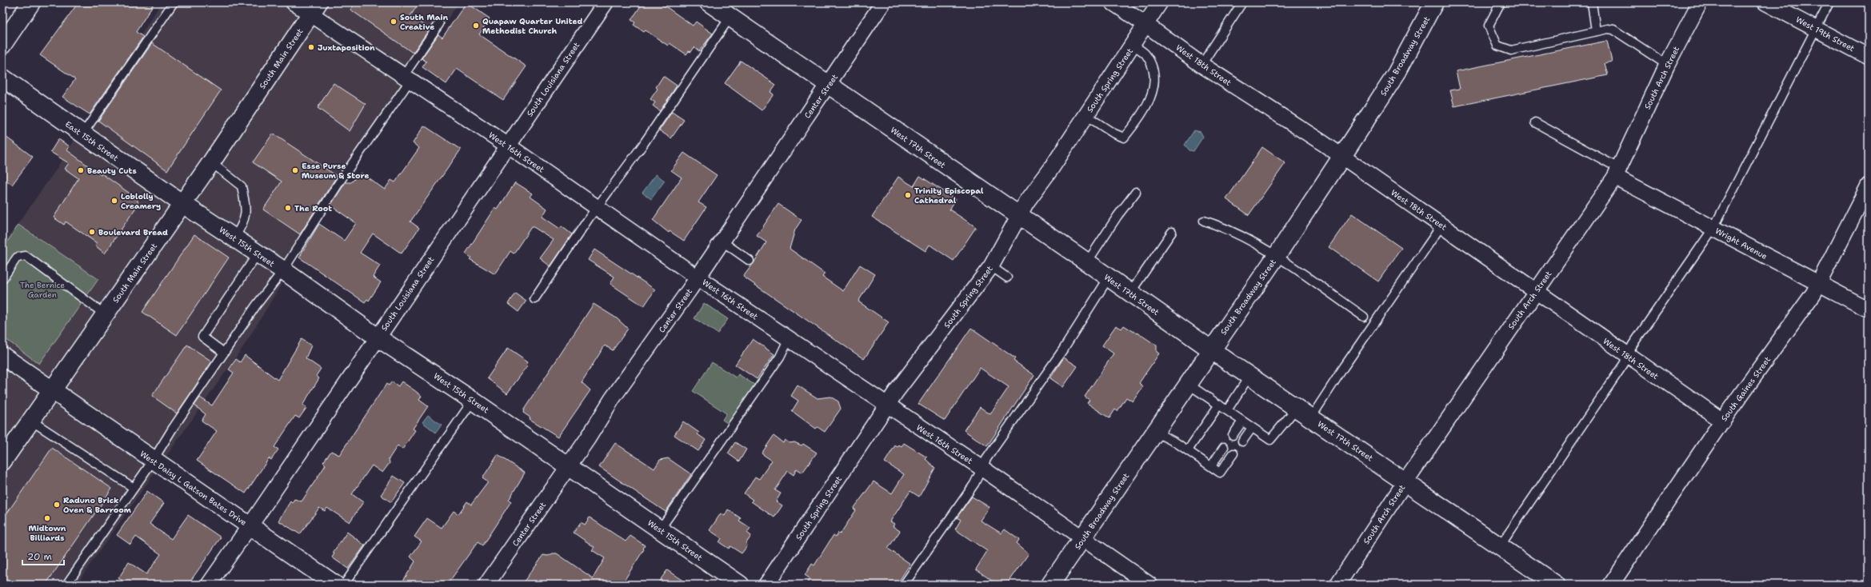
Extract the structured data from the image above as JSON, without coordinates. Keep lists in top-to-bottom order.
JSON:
{
  "streets": {
    "main road": [
      "South Broadway Street",
      "South Main Street",
      "East 15th Street",
      "West 17th Street",
      "West 15th Street",
      "West Daisy L Gatson Bates Drive"
    ],
    "street": [
      "West 19th Street",
      "West 18th Street",
      "South Arch Street",
      "South Louisiana Street",
      "South Spring Street",
      "Center Street",
      "West 16th Street",
      "Wright Avenue",
      "South Gaines Street"
    ]
  },
  "crossings": [
    ["South Broadway Street", "West 18th Street"],
    ["South Broadway Street", "West 17th Street"],
    ["South Broadway Street", "West 16th Street"],
    ["South Main Street", "East 15th Street"],
    ["South Main Street", "West 16th Street"],
    ["South Main Street", "West 15th Street"],
    ["South Main Street", "West Daisy L Gatson Bates Drive"],
    ["West 18th Street", "South Arch Street"],
    ["West 18th Street", "South Spring Street"],
    ["West 18th Street", "South Gaines Street"],
    ["South Arch Street", "West 17th Street"],
    ["South Arch Street", "Wright Avenue"],
    ["South Louisiana Street", "West 16th Street"],
    ["South Louisiana Street", "West 15th Street"],
    ["South Louisiana Street", "West Daisy L Gatson Bates Drive"],
    ["South Spring Street", "West 17th Street"],
    ["South Spring Street", "West 16th Street"],
    ["Center Street", "West 17th Street"],
    ["Center Street", "West 16th Street"],
    ["Center Street", "West 15th Street"],
    ["East 15th Street", "West 15th Street"],
    ["Wright Avenue", "South Gaines Street"]
  ],
  "parks": ["The Bernice Garden"],
  "places": [
    "South Main Creative",
    "Quapaw Quarter United Methodist Church",
    "Juxtaposition",
    "Beauty Cuts",
    "Esse Purse Museum & Store",
    "Trinity Episcopal Cathedral",
    "Loblolly Creamery",
    "The Root",
    "Boulevard Bread",
    "Raduno Brick Oven & Barroom",
    "Midtown Billiards"
  ],
  "scale_bar": "20 m"
}
